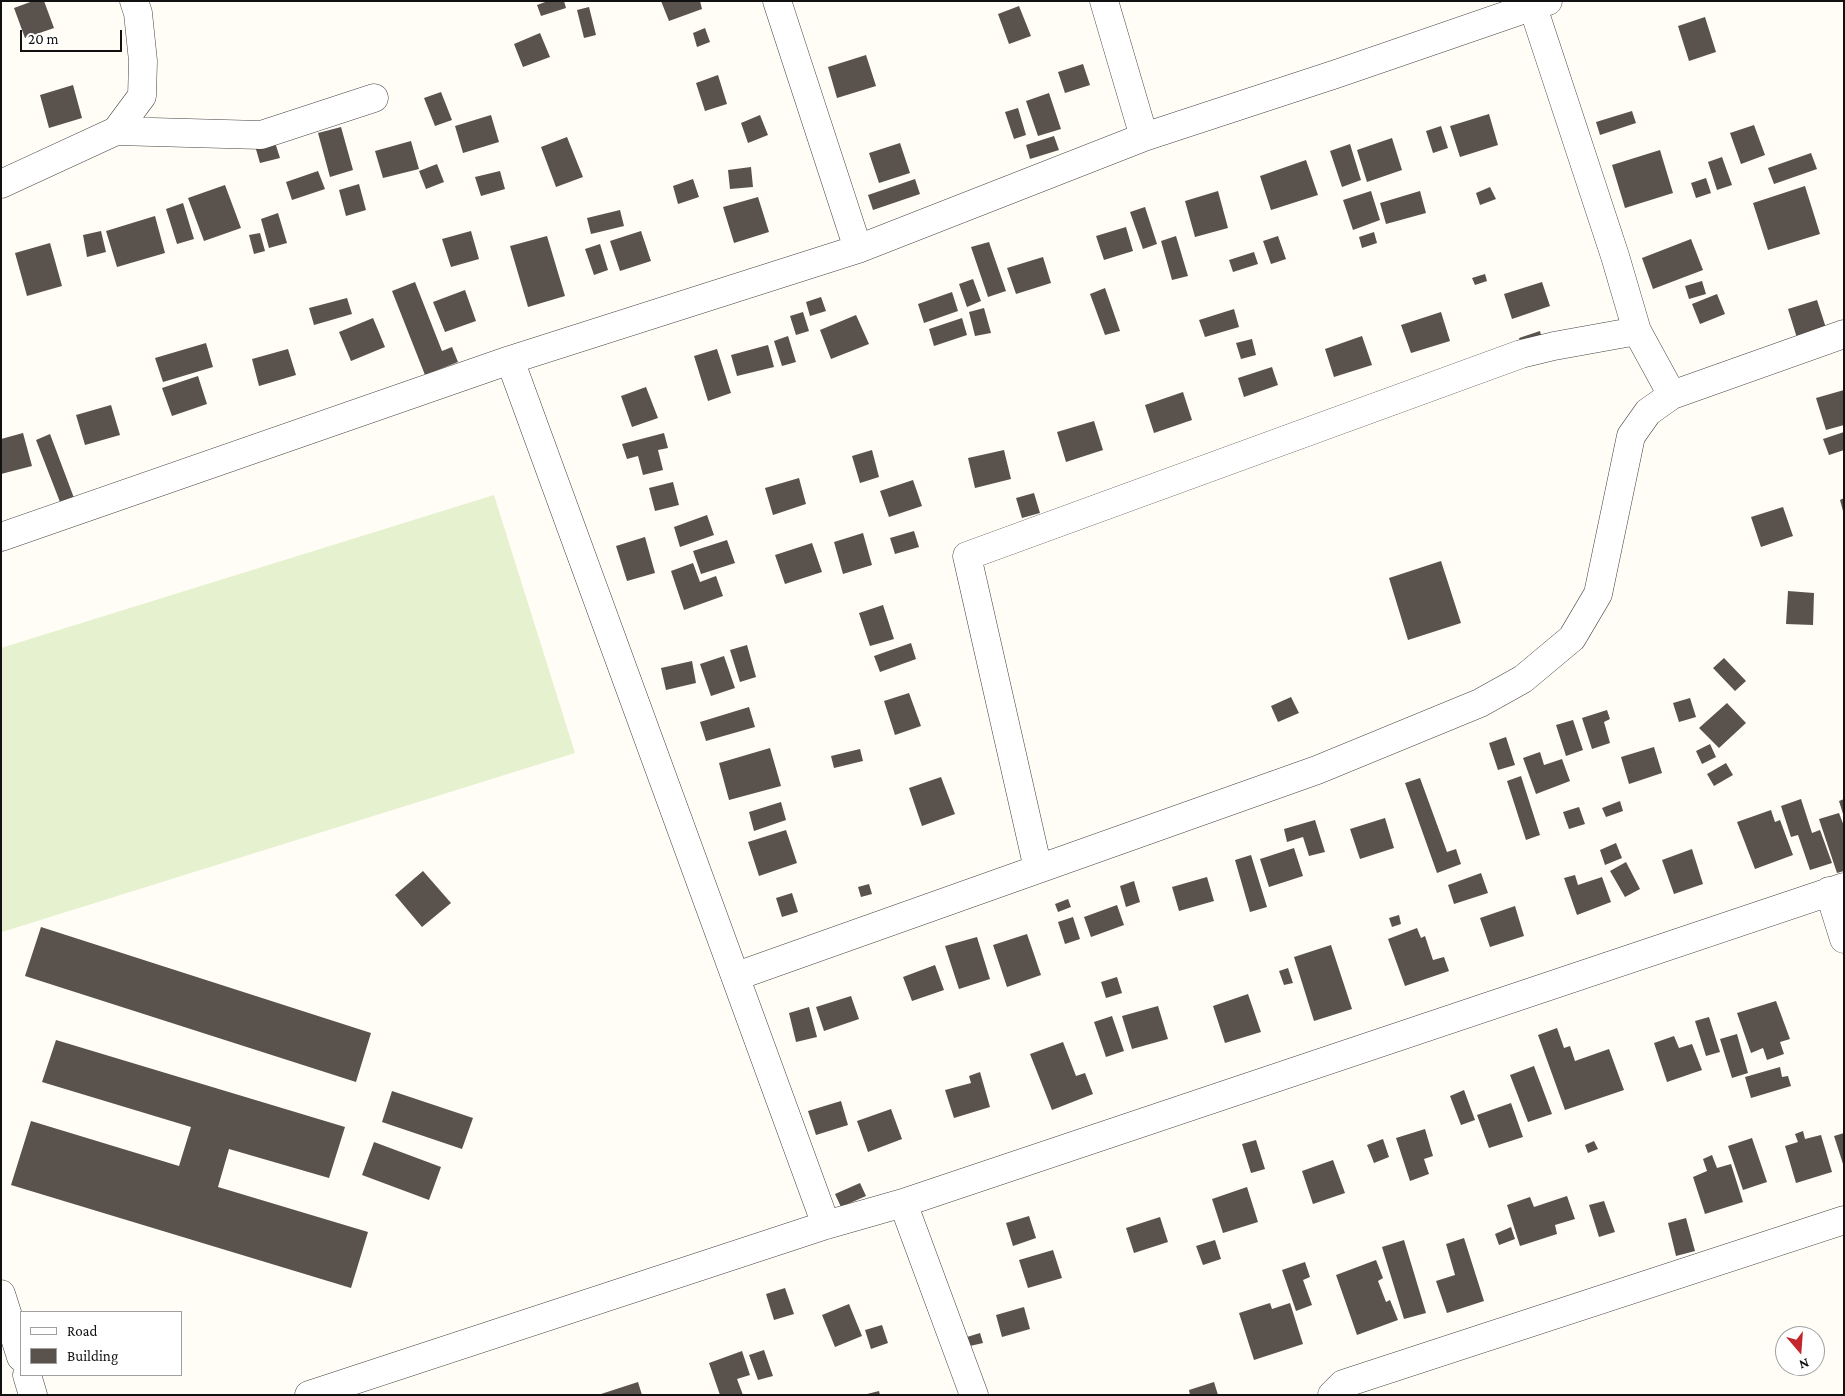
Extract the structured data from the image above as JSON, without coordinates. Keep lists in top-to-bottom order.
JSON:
{
  "legend": ["Road", "Building"],
  "scale_bar": "20 m",
  "north": "bottom"
}
